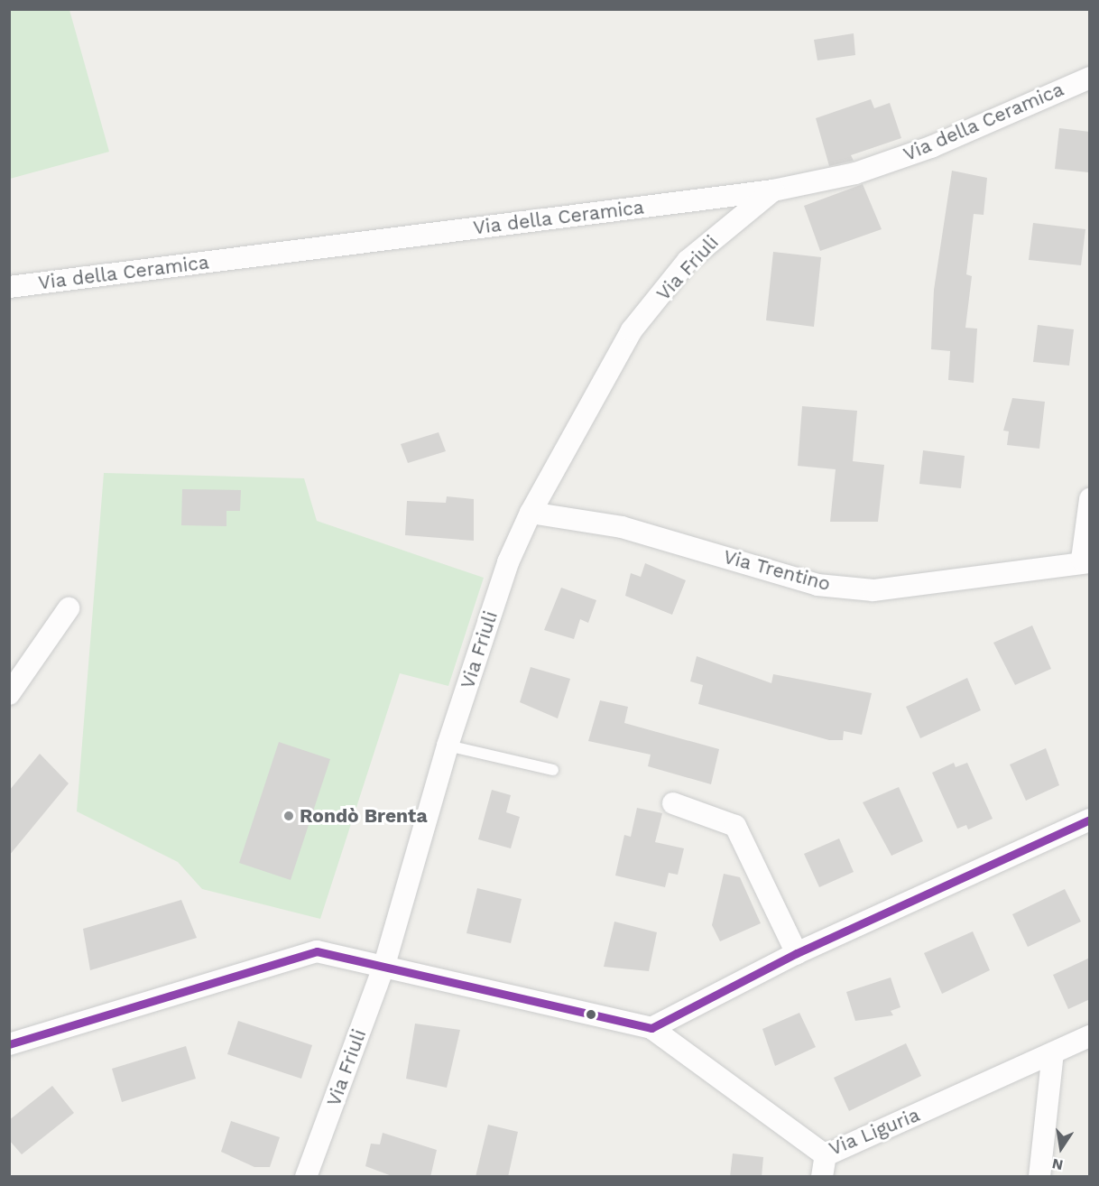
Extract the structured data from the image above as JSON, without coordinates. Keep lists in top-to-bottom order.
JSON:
{
  "streets": {
    "street": [
      "Via della Ceramica",
      "Via Friuli",
      "Via Trentino",
      "Via Liguria"
    ]
  },
  "crossings": [
    ["Via della Ceramica", "Via Friuli"],
    ["Via Friuli", "Via Trentino"]
  ],
  "places": ["Rondò Brenta"],
  "north": "bottom"
}
